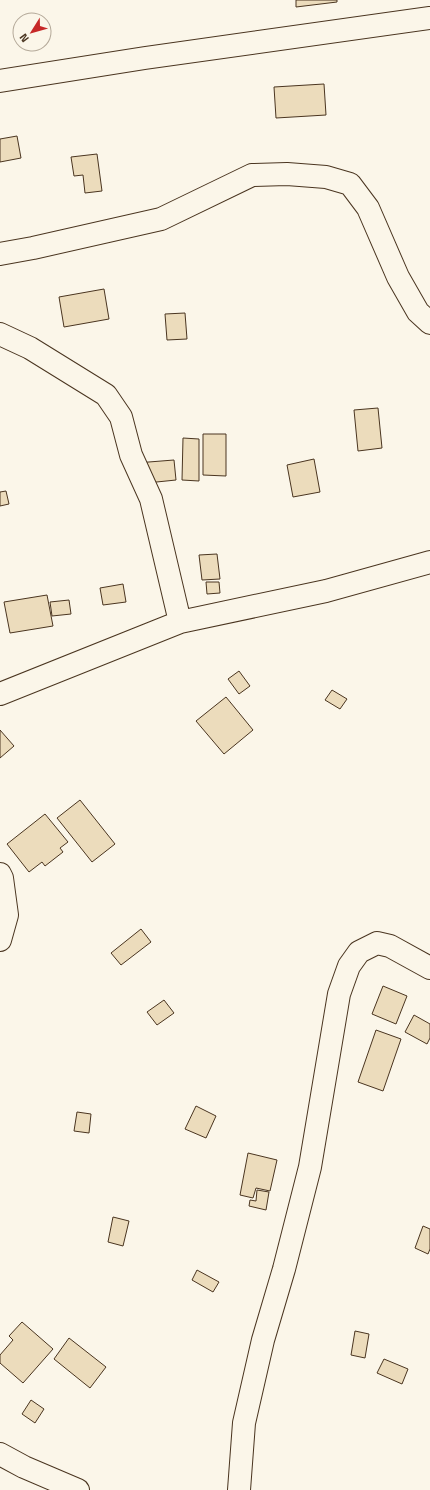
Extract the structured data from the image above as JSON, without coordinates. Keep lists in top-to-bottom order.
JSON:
{
  "north": "bottom left"
}
